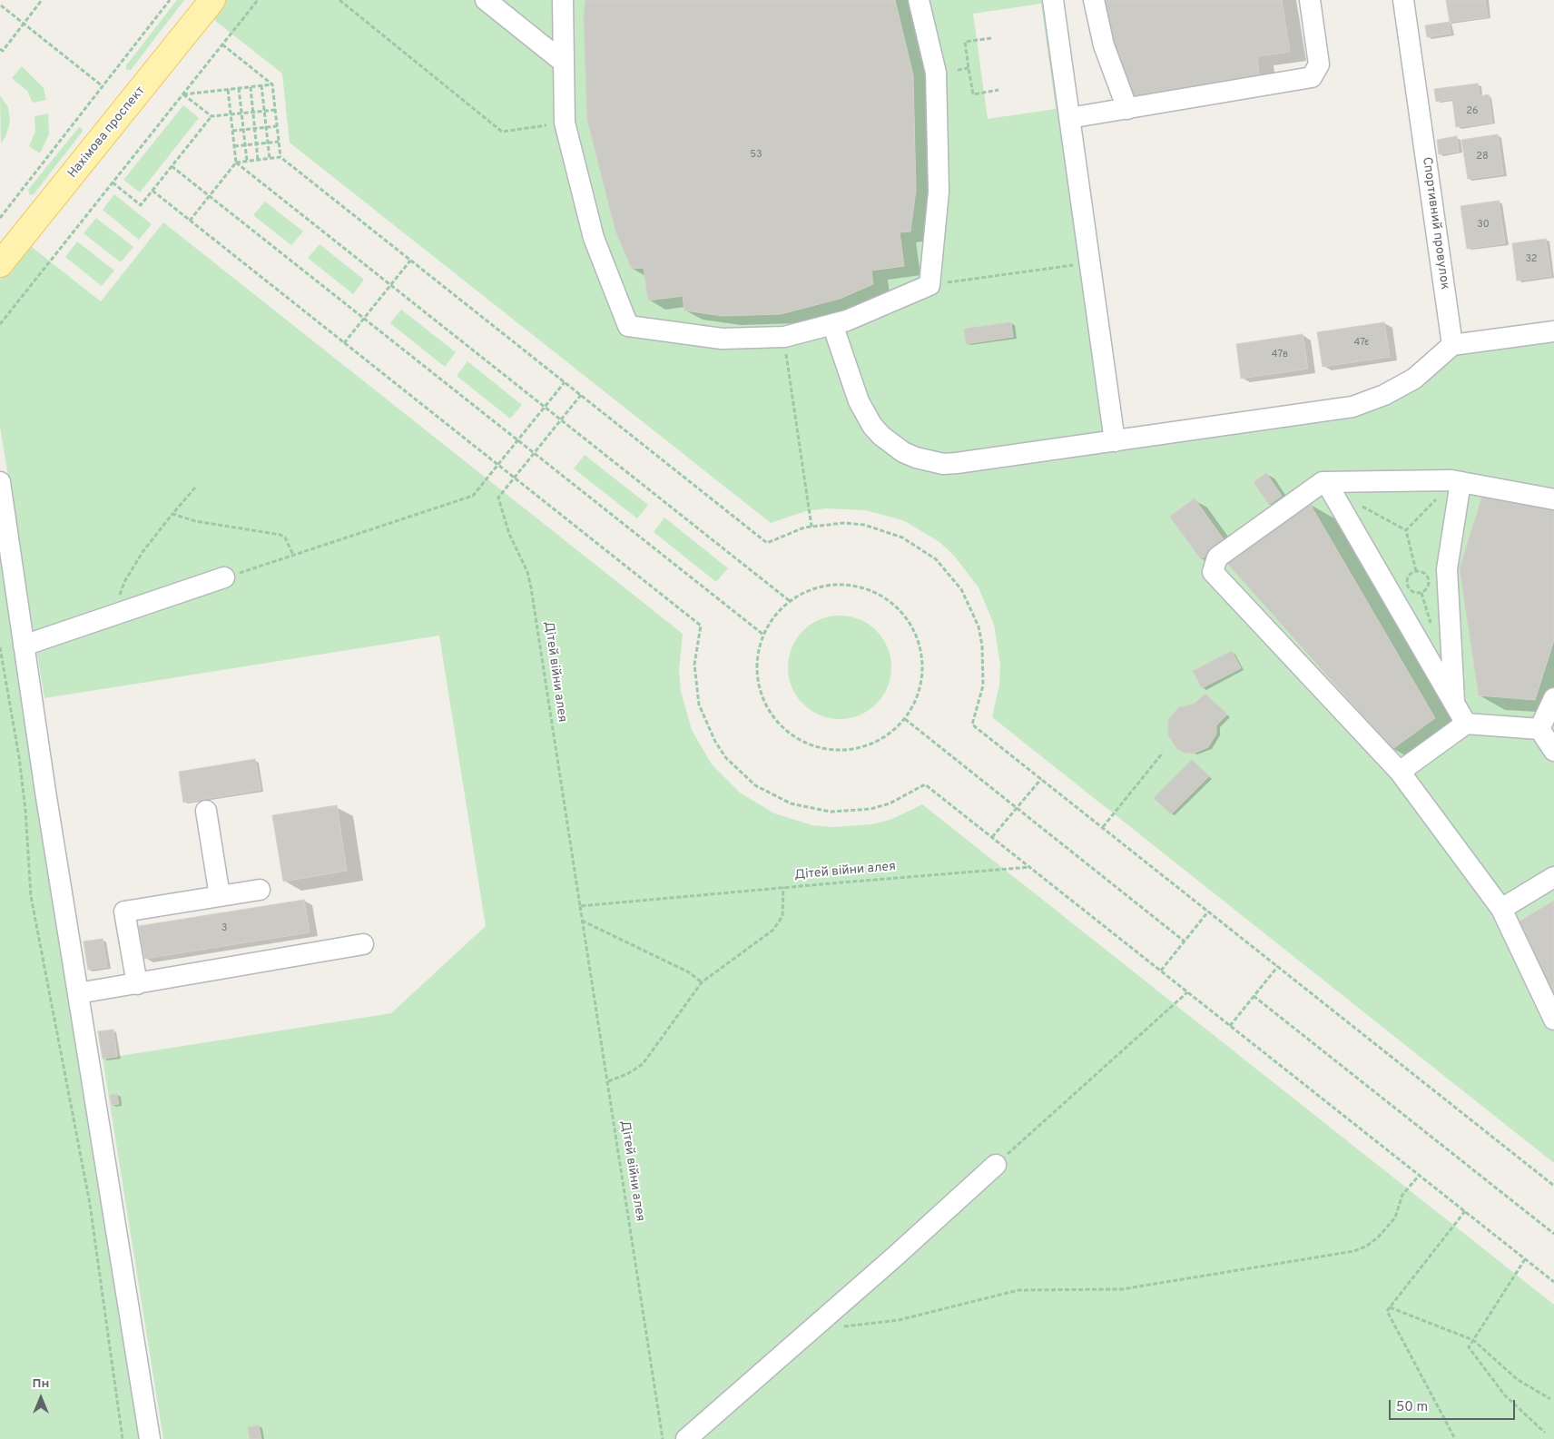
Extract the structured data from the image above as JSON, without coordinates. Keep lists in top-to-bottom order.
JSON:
{
  "streets": {
    "main road": ["Нахімова проспект"],
    "street": ["Спортивний провулок"],
    "path": ["Дітей війни алея"]
  },
  "house_numbers": [
    "26",
    "53",
    "28",
    "30",
    "32",
    "47є",
    "47в",
    "3"
  ],
  "scale_bar": "50 m",
  "north": "top"
}
